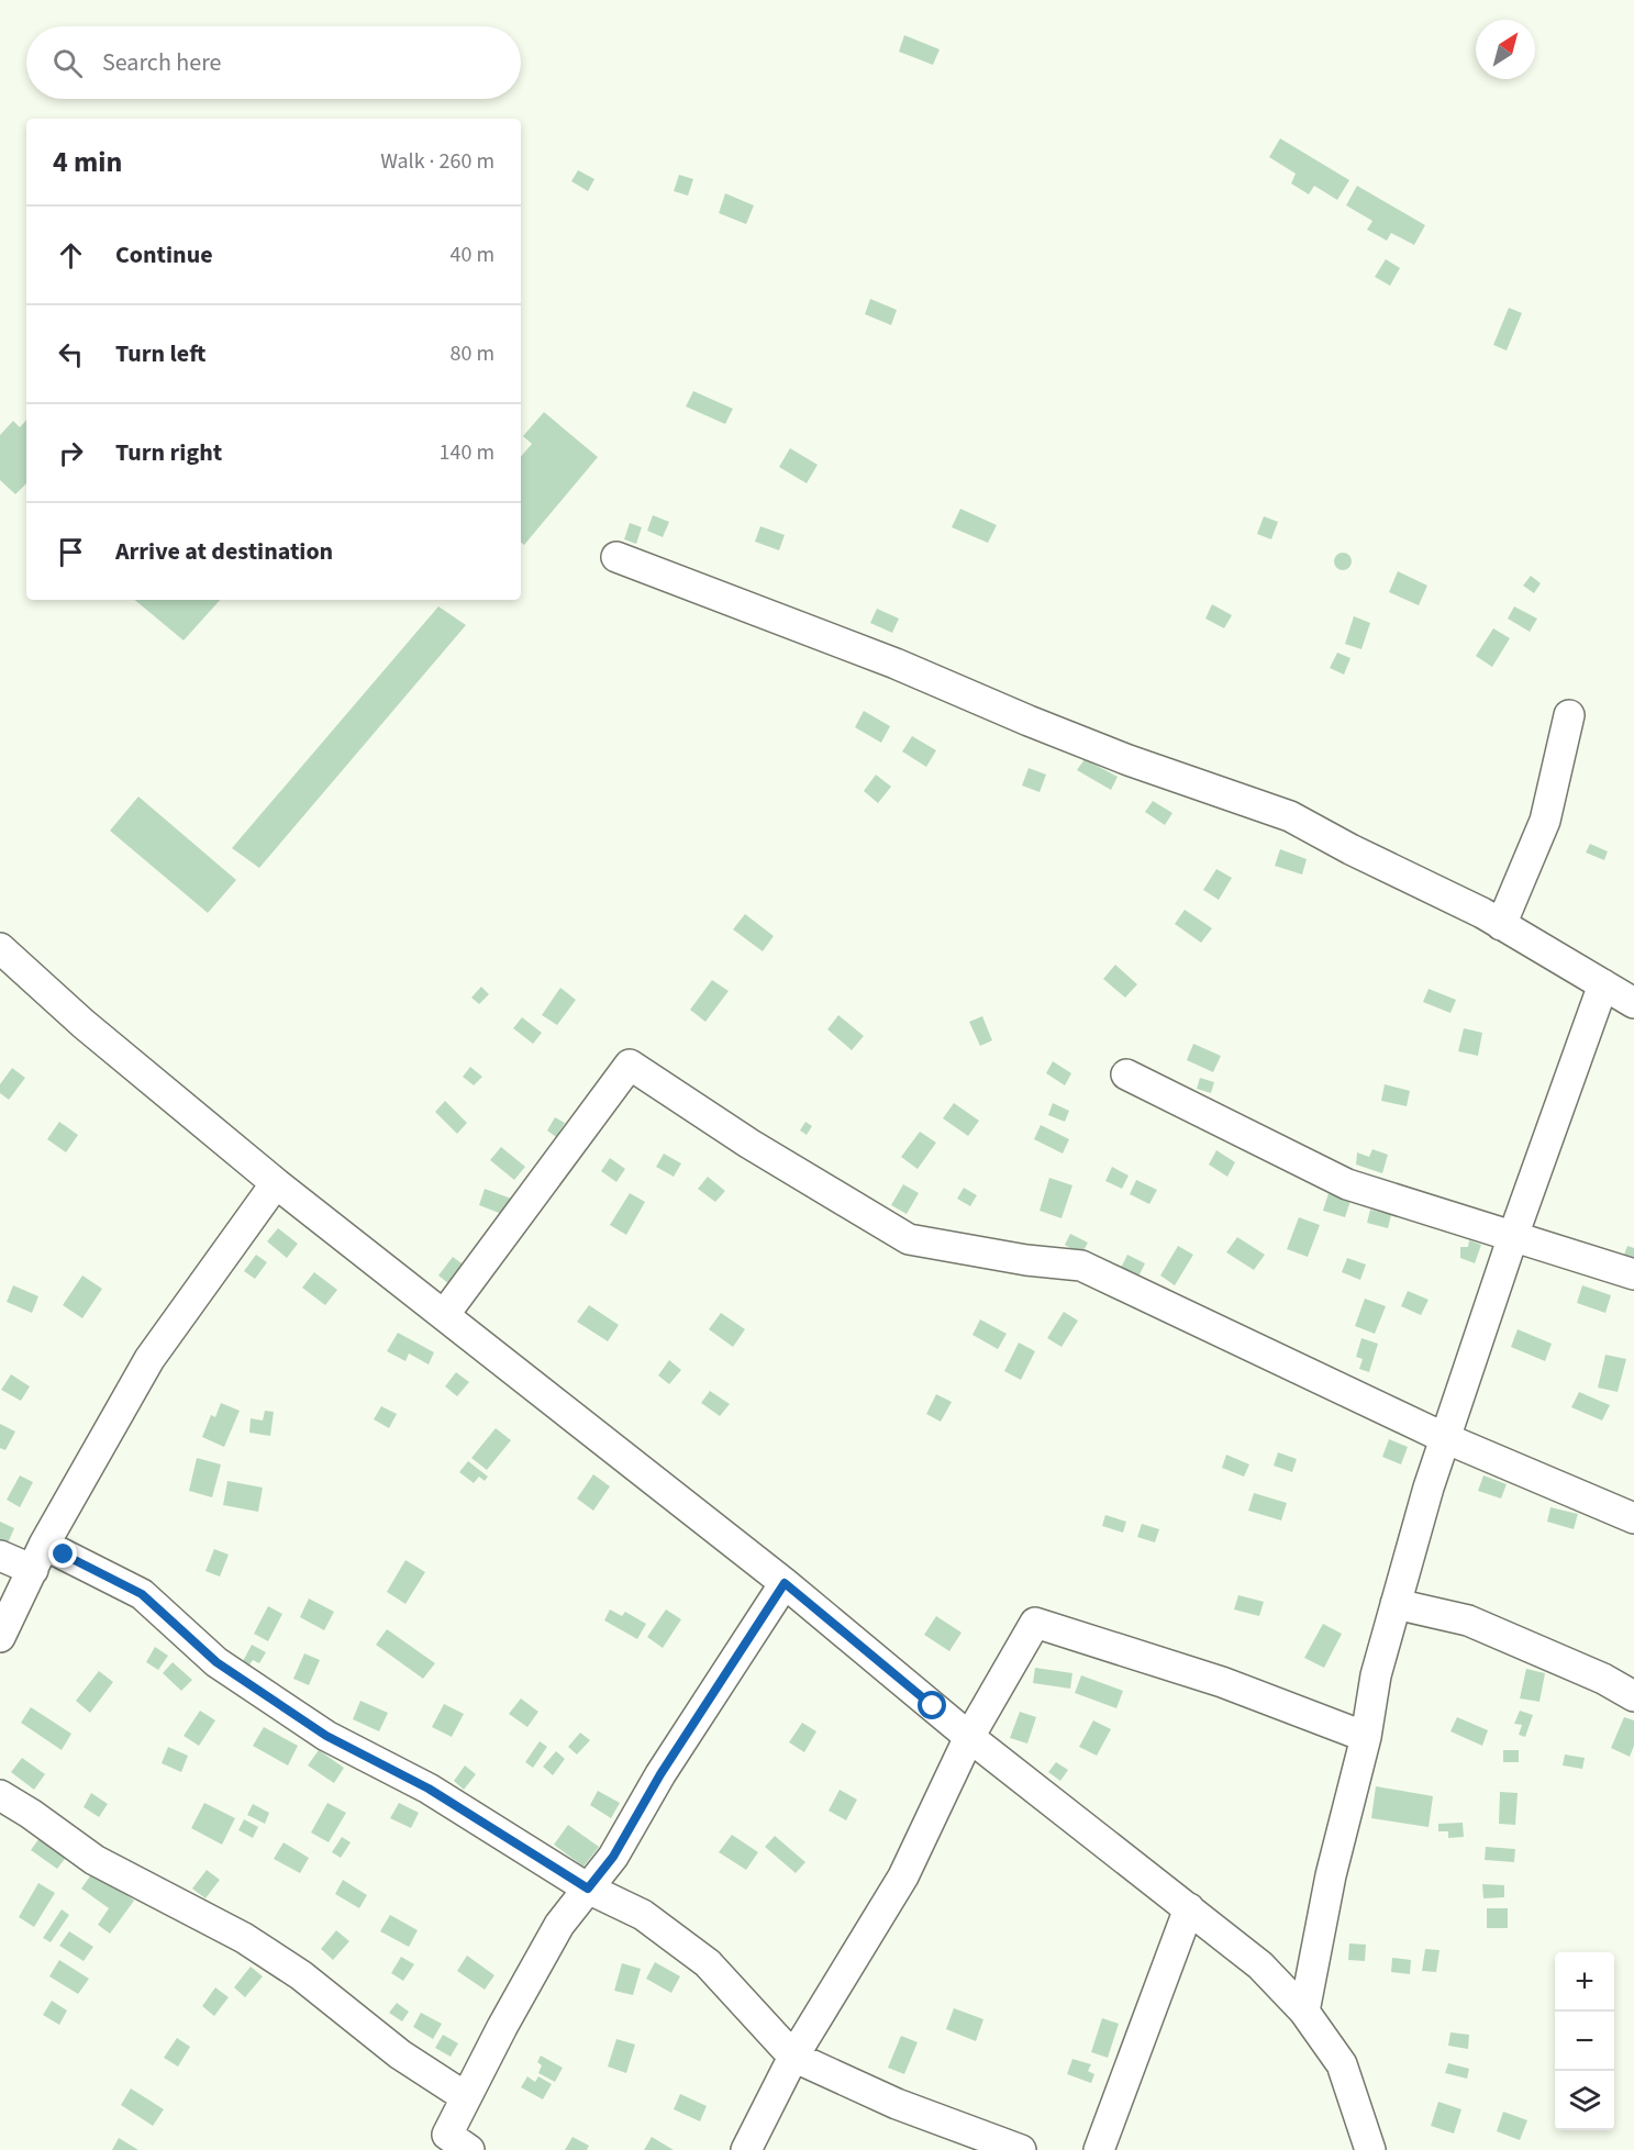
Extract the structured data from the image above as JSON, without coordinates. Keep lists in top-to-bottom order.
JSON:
{
  "north": "top right",
  "page": {
    "search": "Search here",
    "heading": ["4 min", "Walk · 260 m"],
    "list": [
      ["Continue", "40 m"],
      ["Turn left", "80 m"],
      ["Turn right", "140 m"],
      "Arrive at destination"
    ],
    "map_buttons": ["+", "−"]
  }
}
